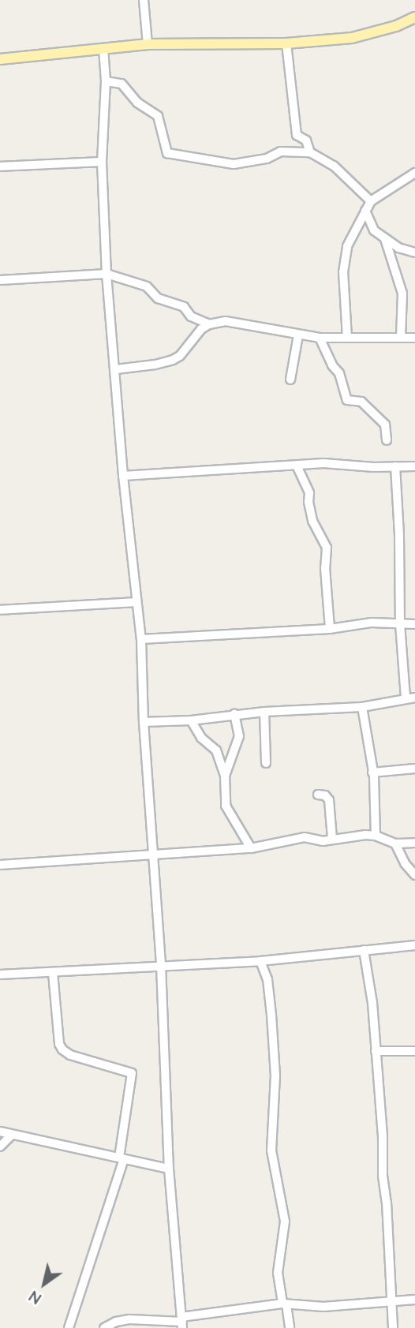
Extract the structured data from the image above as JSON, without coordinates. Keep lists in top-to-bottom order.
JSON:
{
  "north": "bottom left"
}
